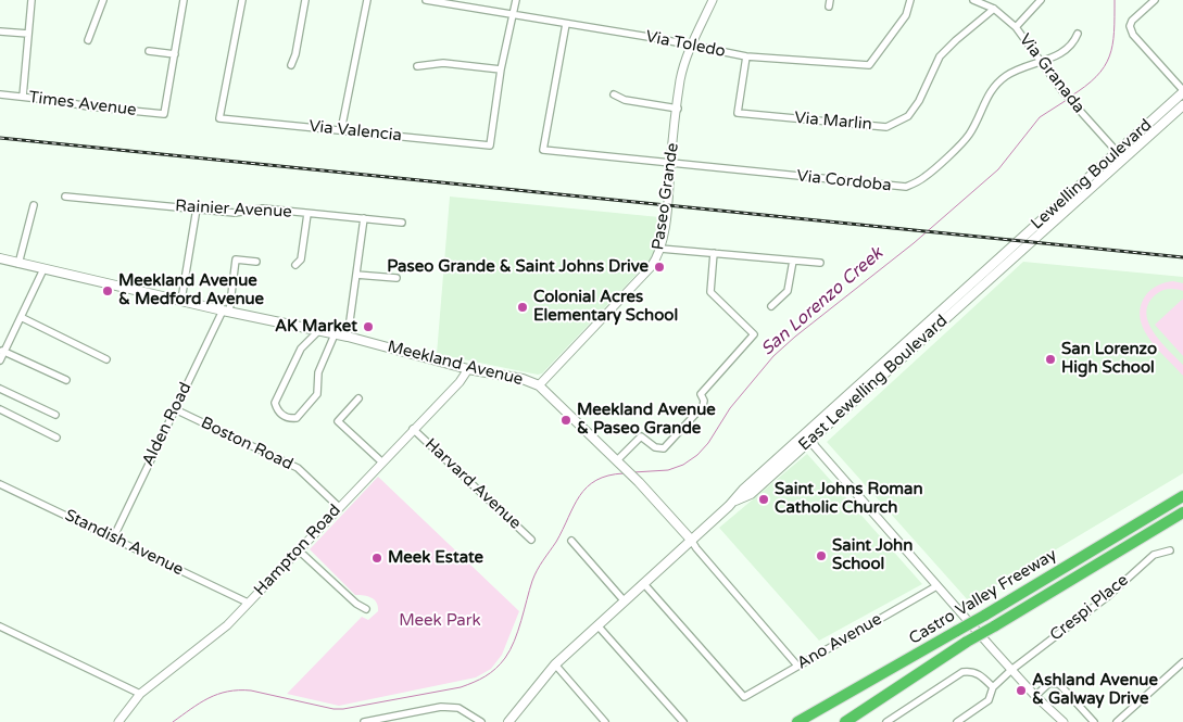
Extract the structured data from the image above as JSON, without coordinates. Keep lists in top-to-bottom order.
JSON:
{
  "streets": {
    "highway": ["Castro Valley Freeway"],
    "main road": ["Lewelling Boulevard", "Meekland Avenue", "East Lewelling Boulevard"],
    "street": [
      "Via Toledo",
      "Via Granada",
      "Times Avenue",
      "Via Marlin",
      "Via Valencia",
      "Via Cordoba",
      "Paseo Grande",
      "Rainier Avenue",
      "Alden Road",
      "Boston Road",
      "Harvard Avenue",
      "Standish Avenue",
      "Hampton Road",
      "Crespi Place",
      "Ano Avenue"
    ]
  },
  "crossings": [
    ["Via Toledo", "Via Marlin"],
    ["Via Toledo", "Via Cordoba"],
    ["Via Toledo", "Paseo Grande"],
    ["Via Granada", "Via Marlin"],
    ["Via Granada", "Lewelling Boulevard"],
    ["Via Granada", "Via Cordoba"],
    ["Lewelling Boulevard", "East Lewelling Boulevard"],
    ["Via Cordoba", "Paseo Grande"],
    ["Paseo Grande", "Meekland Avenue"],
    ["Meekland Avenue", "East Lewelling Boulevard"],
    ["Meekland Avenue", "Alden Road"],
    ["Meekland Avenue", "Hampton Road"],
    ["Meekland Avenue", "Ano Avenue"],
    ["East Lewelling Boulevard", "Ano Avenue"],
    ["Alden Road", "Boston Road"],
    ["Alden Road", "Standish Avenue"],
    ["Boston Road", "Hampton Road"],
    ["Harvard Avenue", "Hampton Road"],
    ["Standish Avenue", "Hampton Road"]
  ],
  "water": ["San Lorenzo Creek"],
  "parks": ["Meek Park"],
  "places": [
    "Paseo Grande & Saint Johns Drive",
    "Meekland Avenue & Medford Avenue",
    "Colonial Acres Elementary School",
    "AK Market",
    "San Lorenzo High School",
    "Meekland Avenue & Paseo Grande",
    "Saint Johns Roman Catholic Church",
    "Saint John School",
    "Meek Estate",
    "Ashland Avenue & Galway Drive"
  ]
}
